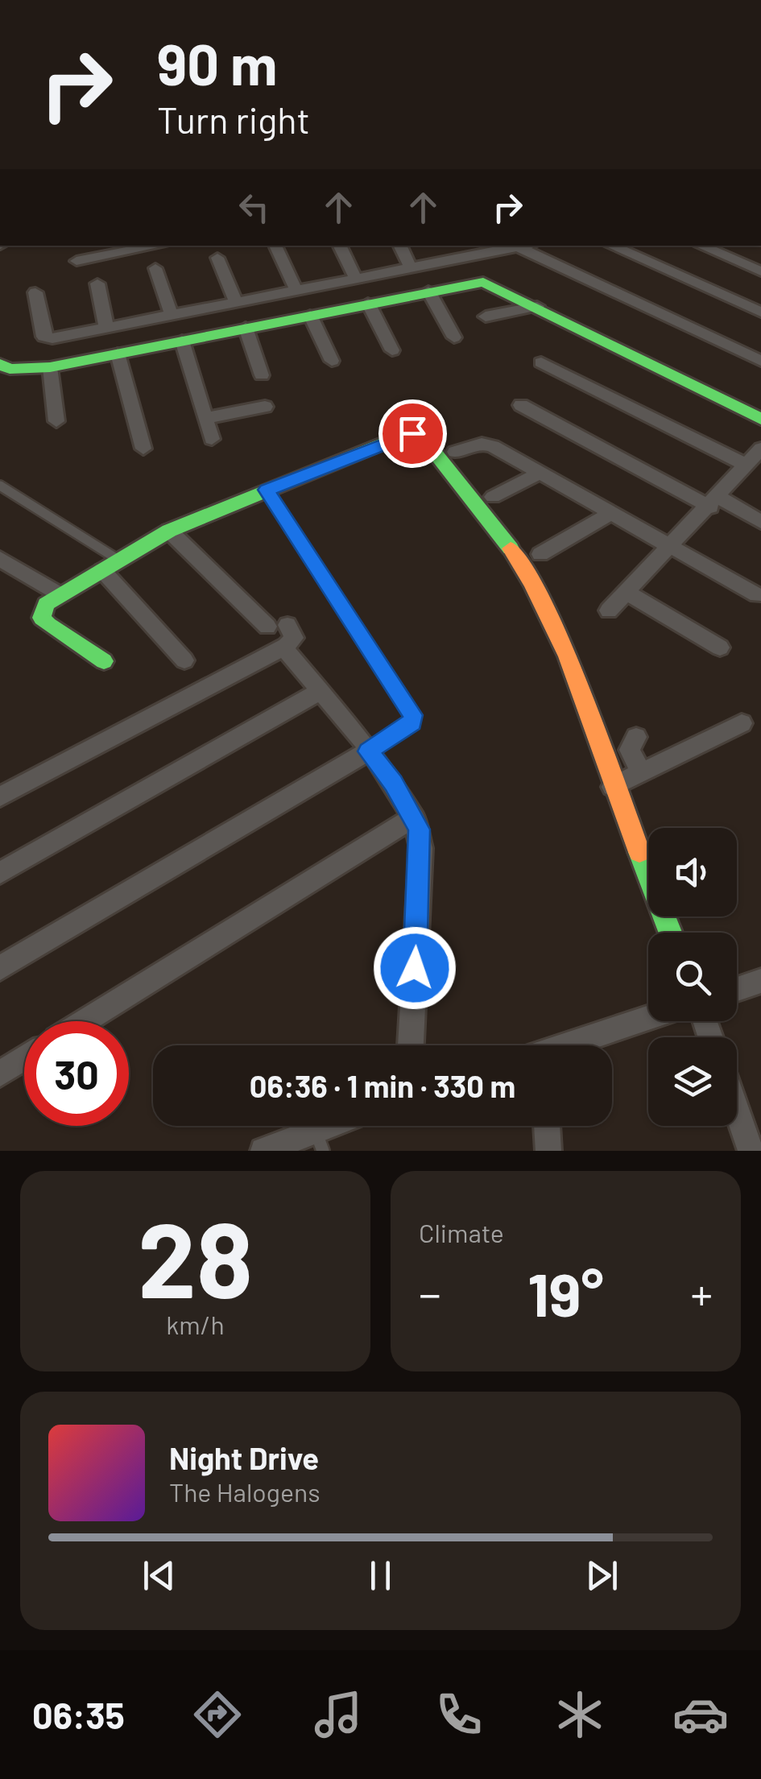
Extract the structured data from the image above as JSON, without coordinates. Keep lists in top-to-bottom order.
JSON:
{
  "page": {
    "turn": ["90 m", "Turn right"],
    "limit": "30",
    "trip": "06:36 · 1 min · 330 m",
    "tile": [
      ["28", "km/h"],
      "Climate"
    ],
    "heat": ["−", "19°", "+"],
    "song": ["Night Drive", "The Halogens"],
    "tabs": "06:35"
  }
}
